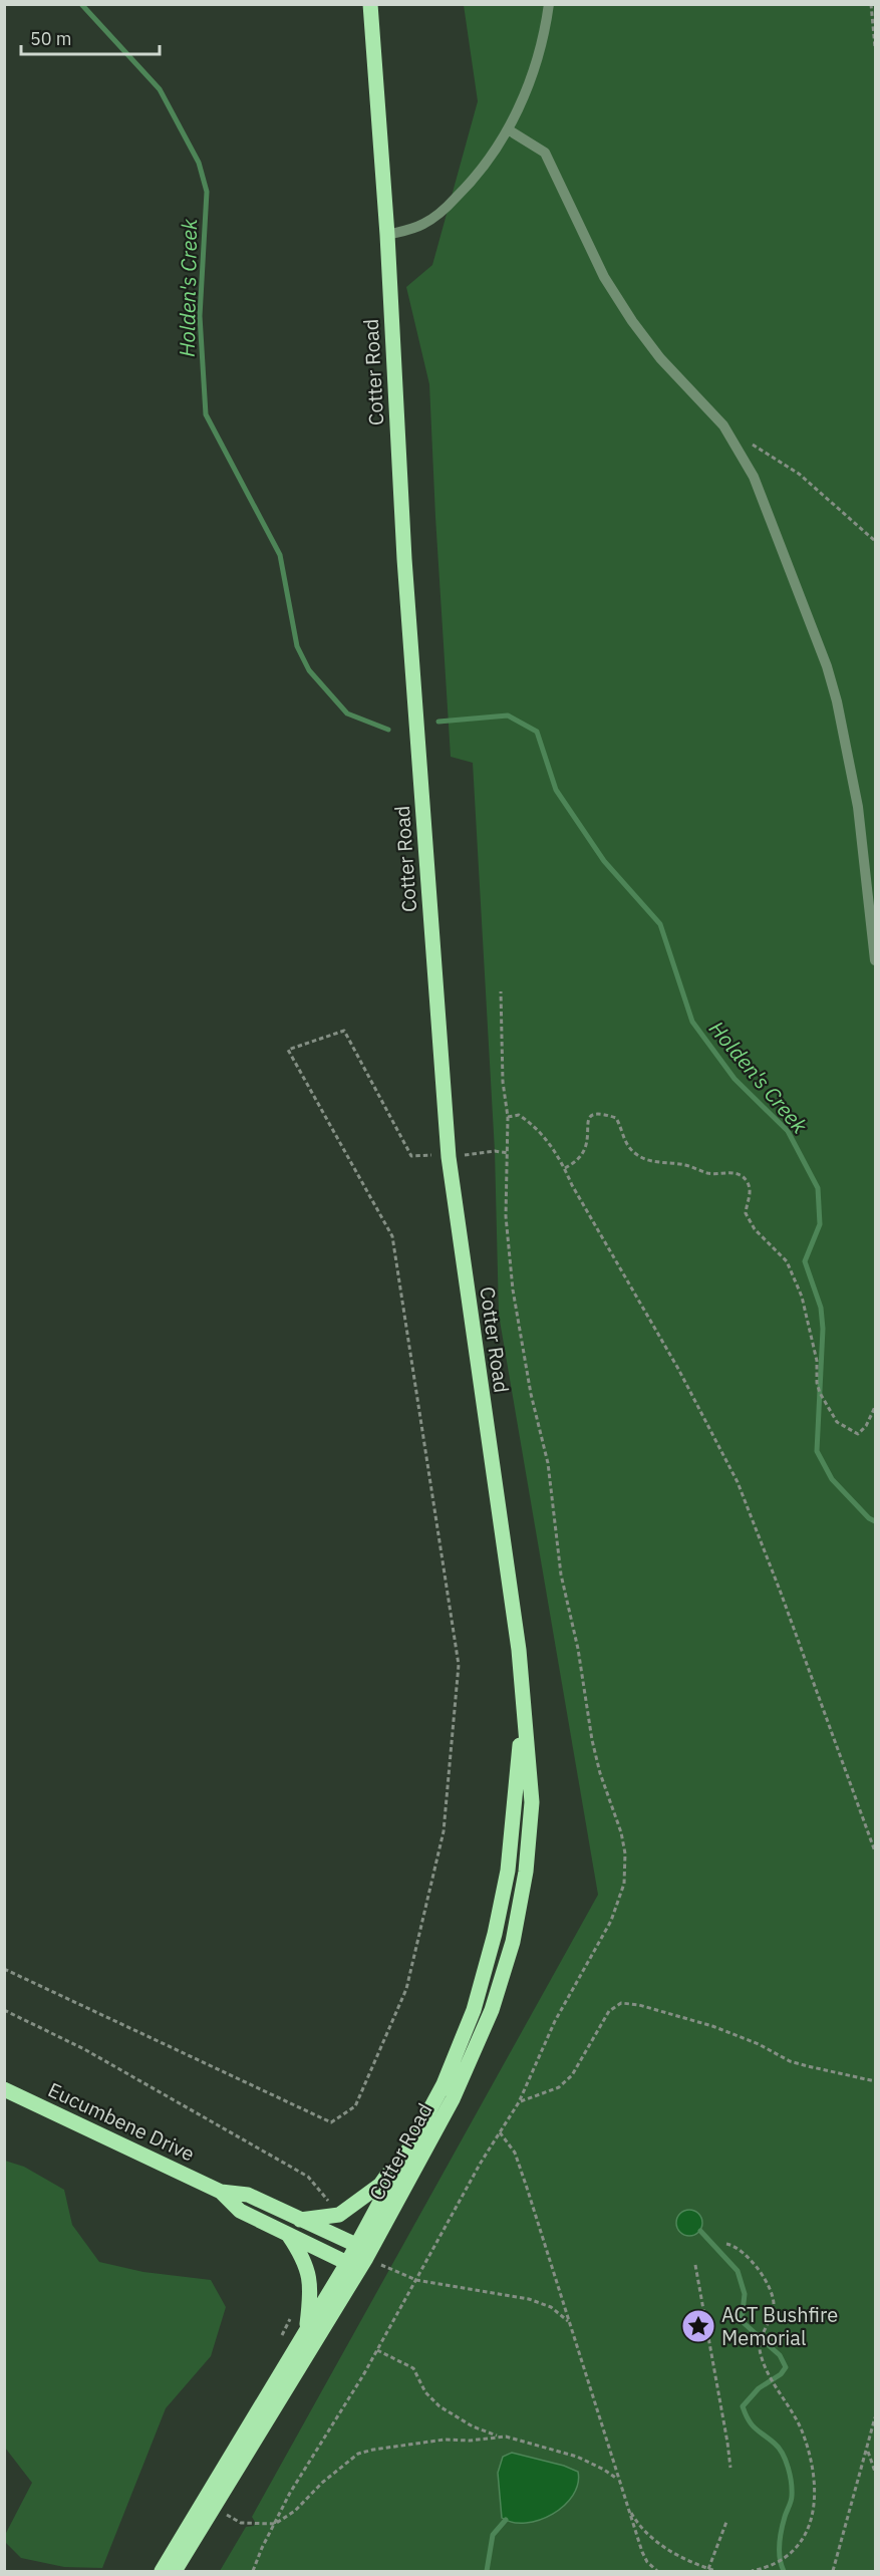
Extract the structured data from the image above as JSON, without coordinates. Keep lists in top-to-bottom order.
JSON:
{
  "streets": {
    "main road": ["Cotter Road", "Eucumbene Drive"]
  },
  "crossings": [
    ["Cotter Road", "Eucumbene Drive"]
  ],
  "water": ["Holden's Creek"],
  "places": {
    "place": ["ACT Bushfire Memorial"]
  },
  "scale_bar": "50 m"
}
